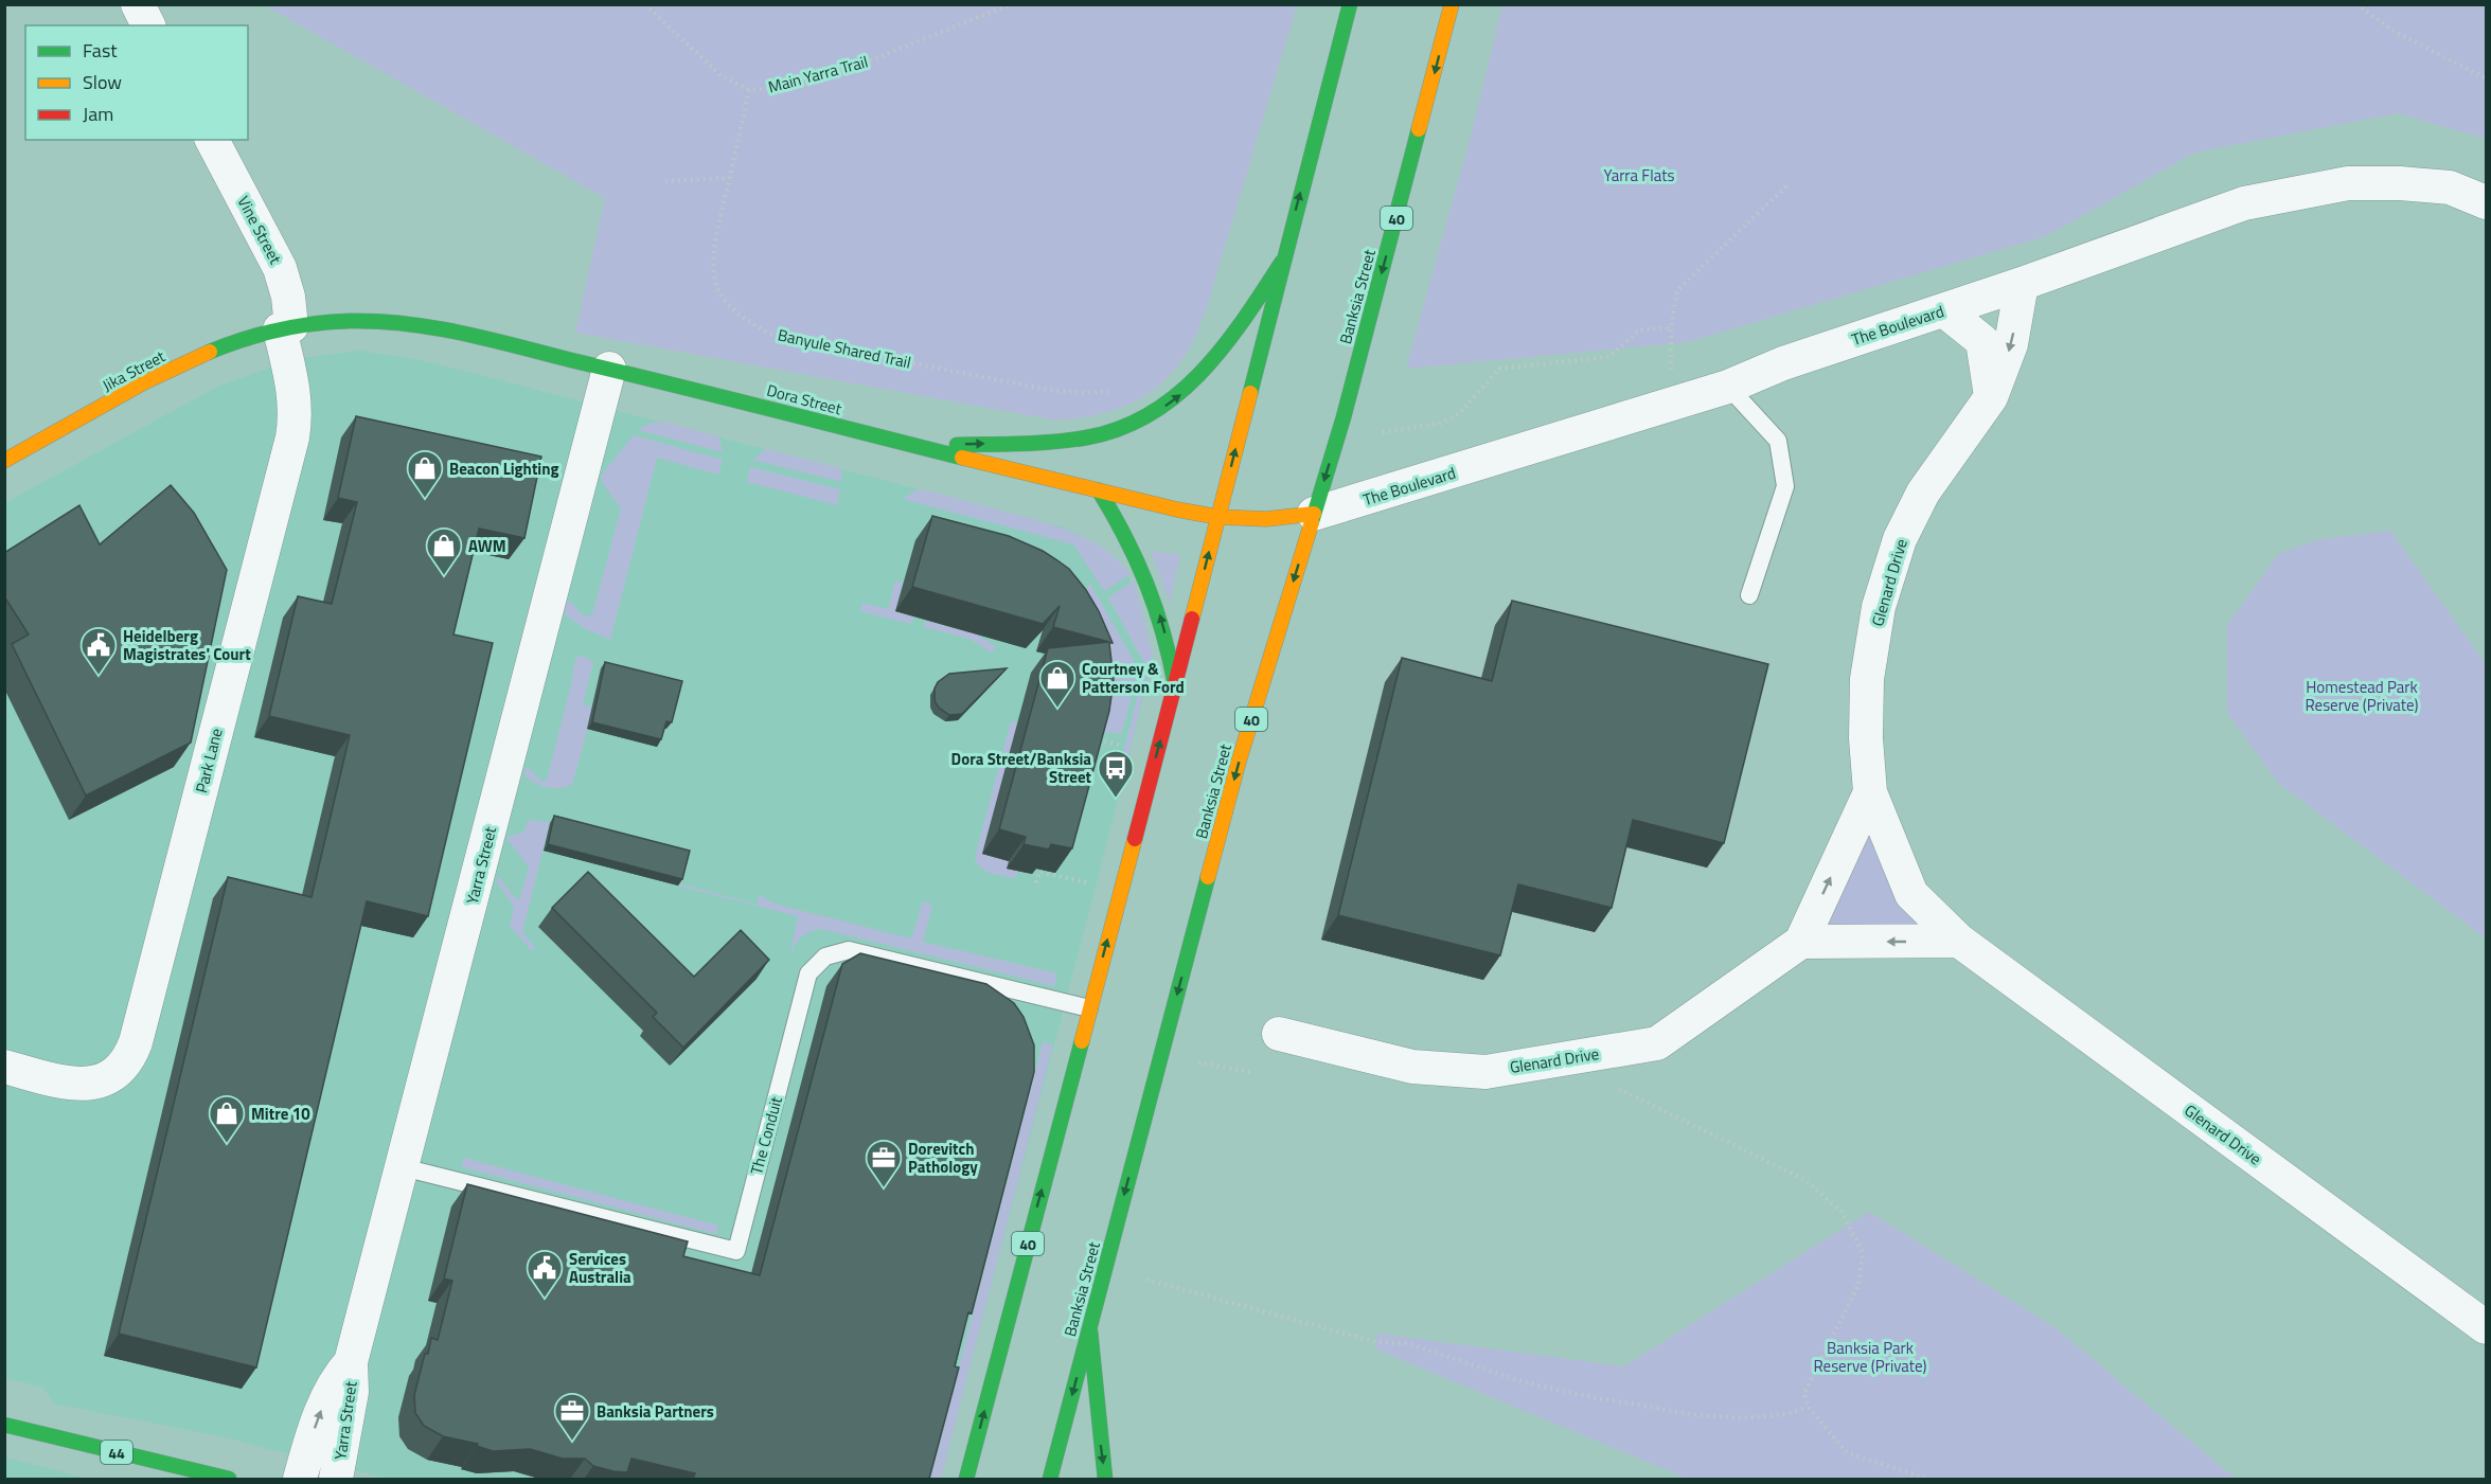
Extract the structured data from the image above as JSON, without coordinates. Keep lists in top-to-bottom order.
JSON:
{
  "streets": {
    "main road": [
      "40",
      "Banksia Street",
      "Jika Street",
      "Dora Street",
      "44"
    ],
    "street": [
      "Vine Street",
      "The Boulevard",
      "Glenard Drive",
      "Park Lane",
      "Yarra Street"
    ],
    "lane": ["The Conduit"],
    "path": ["Main Yarra Trail", "Banyule Shared Trail"]
  },
  "crossings": [
    ["Main Yarra Trail", "Banyule Shared Trail"],
    ["40", "Dora Street"],
    ["40", "The Conduit"],
    ["Vine Street", "Jika Street"],
    ["Vine Street", "Dora Street"],
    ["Vine Street", "Park Lane"],
    ["Banksia Street", "The Boulevard"],
    ["Banksia Street", "Dora Street"],
    ["The Boulevard", "Dora Street"],
    ["The Boulevard", "Glenard Drive"],
    ["Jika Street", "Dora Street"],
    ["Jika Street", "Park Lane"],
    ["Dora Street", "Park Lane"],
    ["Dora Street", "Yarra Street"],
    ["Yarra Street", "The Conduit"]
  ],
  "parks": ["Yarra Flats", "Homestead Park Reserve (Private)", "Banksia Park Reserve (Private)"],
  "places": {
    "shop": [
      "Beacon Lighting",
      "AWM",
      "Courtney & Patterson Ford",
      "Mitre 10"
    ],
    "public building": ["Heidelberg Magistrates' Court", "Services Australia"],
    "bus stop": ["Dora Street/Banksia Street"],
    "office": ["Dorevitch Pathology", "Banksia Partners"]
  },
  "legend": ["Fast", "Slow", "Jam"]
}
